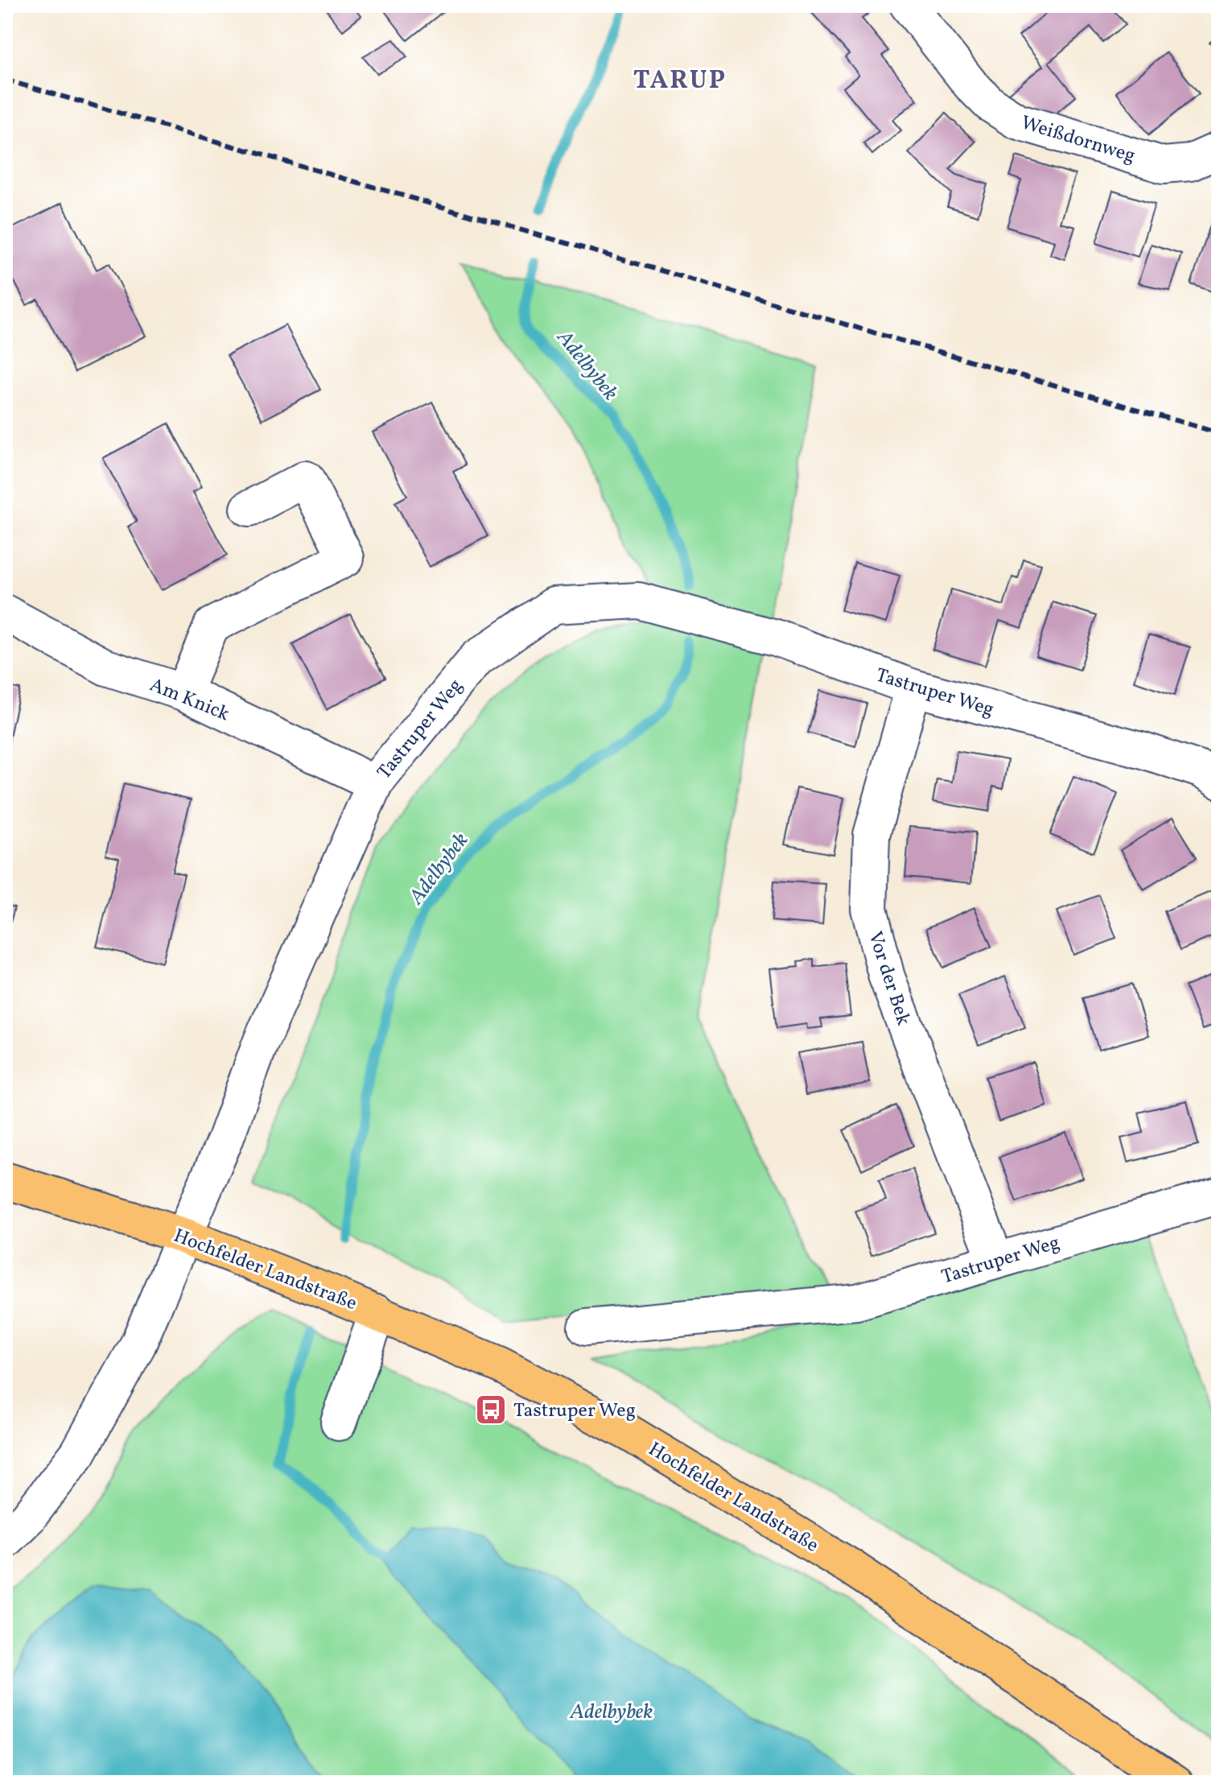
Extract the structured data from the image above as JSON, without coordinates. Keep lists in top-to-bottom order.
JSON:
{
  "streets": {
    "main road": ["Hochfelder Landstraße"],
    "street": [
      "Weißdornweg",
      "Tastruper Weg",
      "Am Knick",
      "Vor der Bek"
    ]
  },
  "crossings": [
    ["Tastruper Weg", "Am Knick"],
    ["Tastruper Weg", "Vor der Bek"],
    ["Tastruper Weg", "Hochfelder Landstraße"]
  ],
  "districts": ["TARUP"],
  "water": ["Adelbybek"],
  "places": {
    "bus stop": ["Tastruper Weg"]
  }
}
